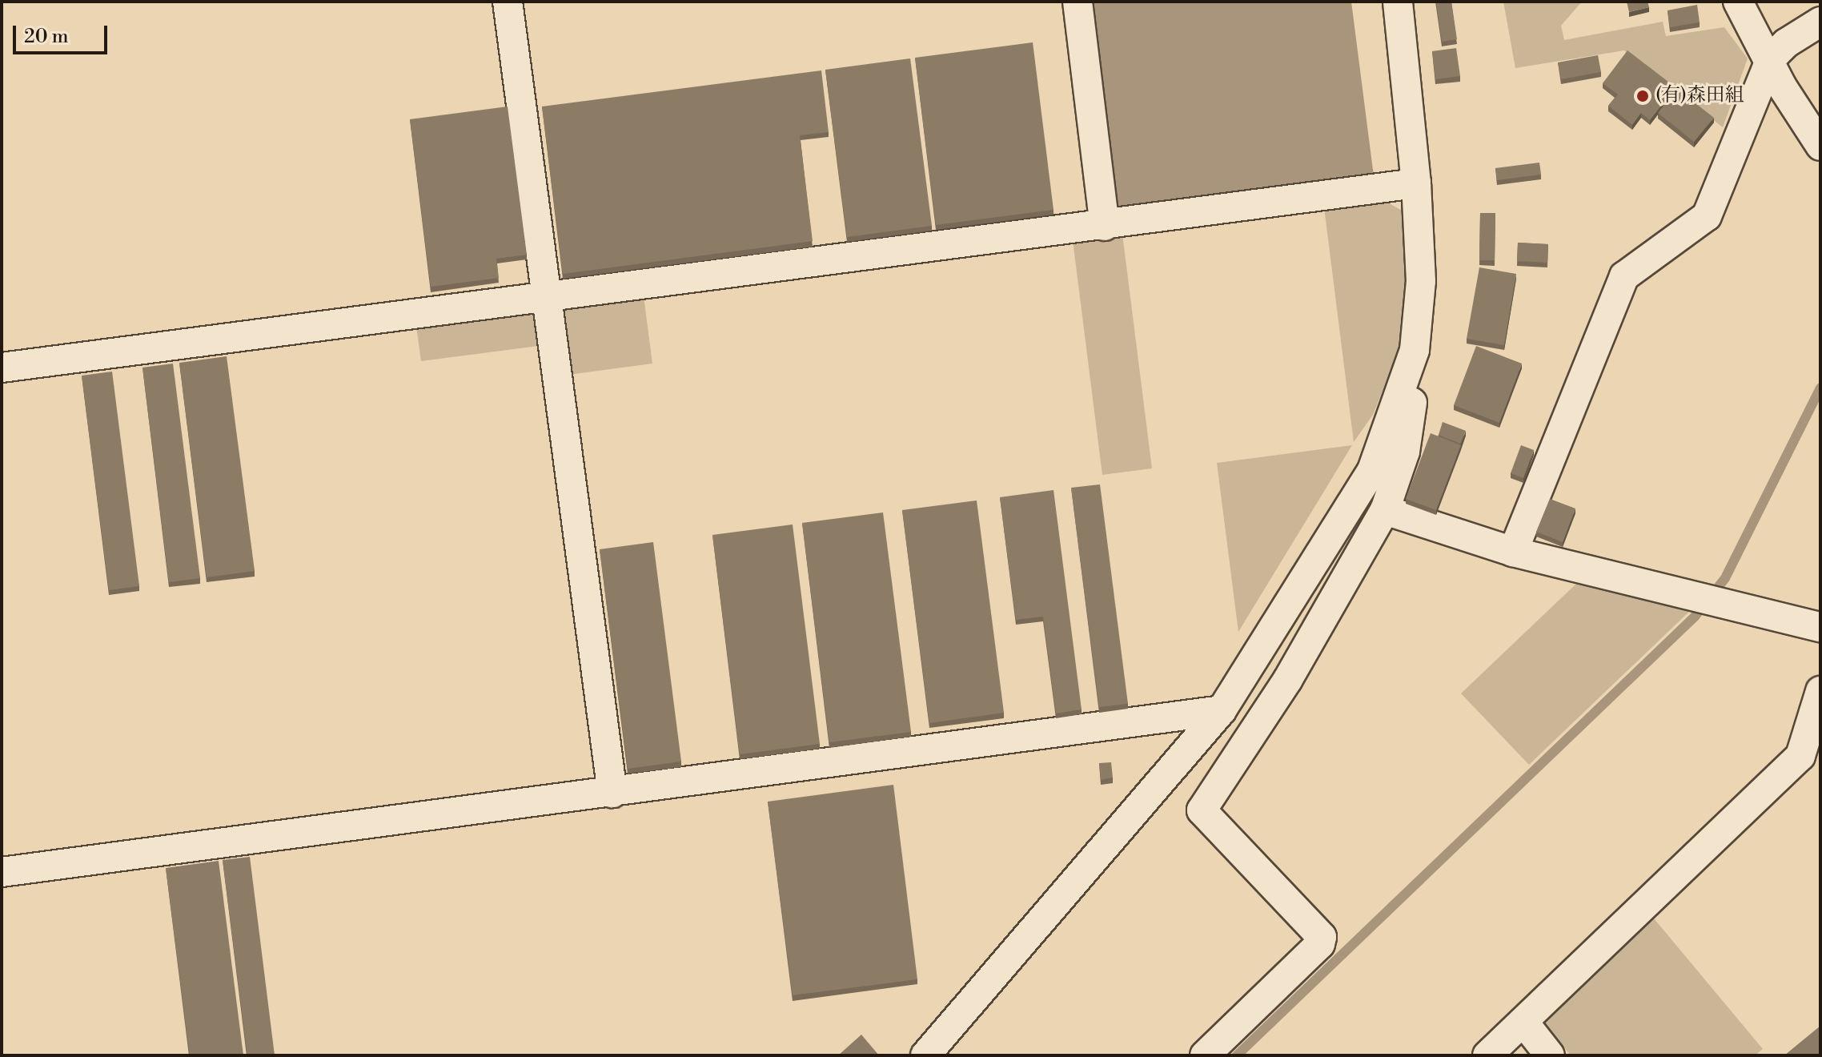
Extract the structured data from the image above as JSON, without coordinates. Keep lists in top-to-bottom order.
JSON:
{
  "places": ["(有)森田組"],
  "scale_bar": "20 m"
}
